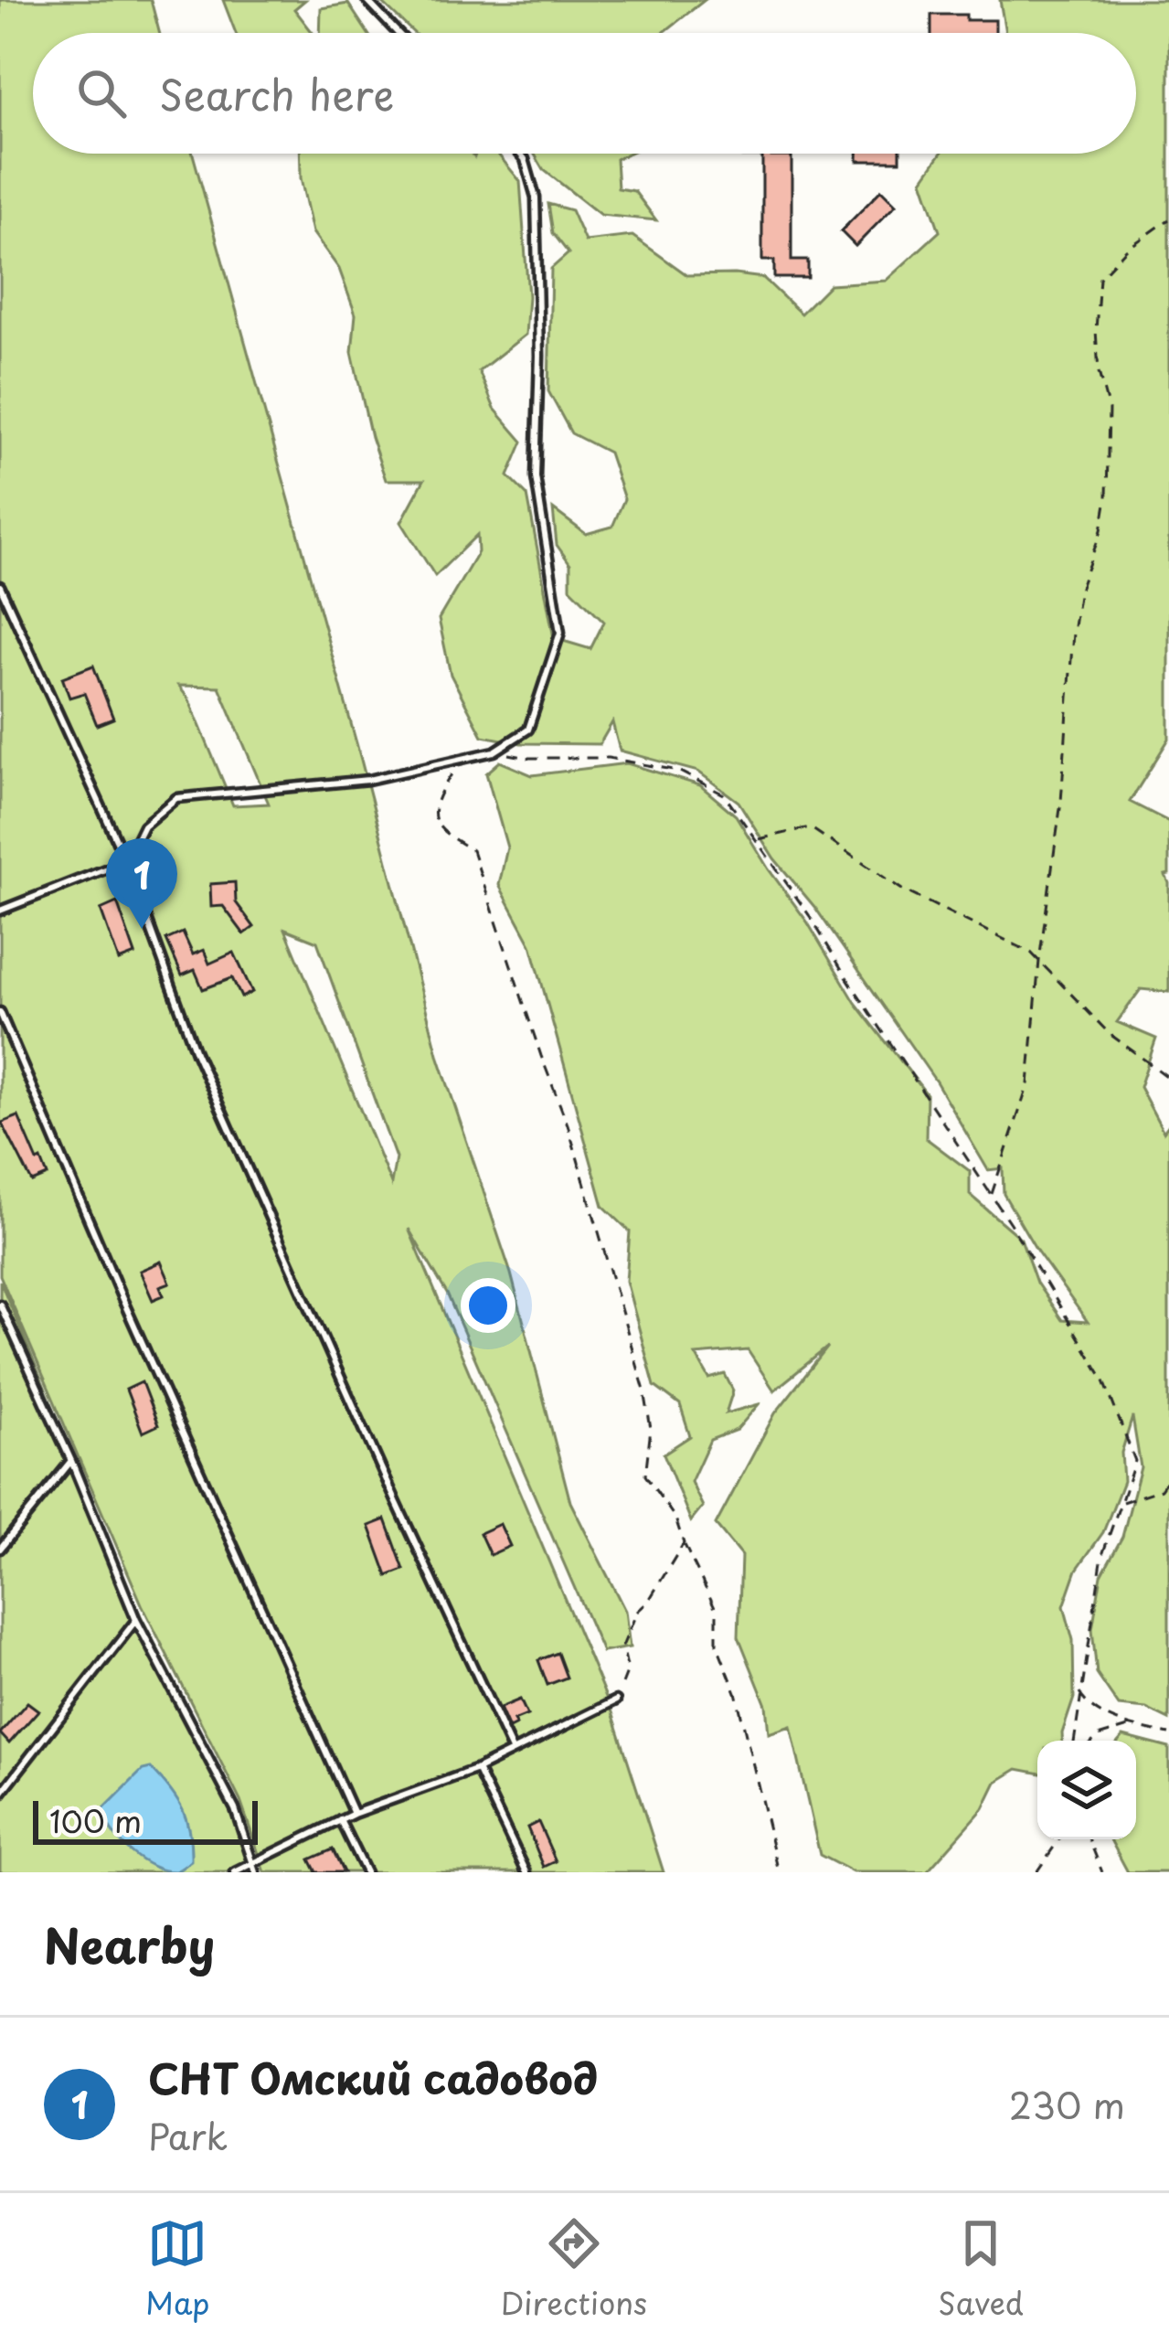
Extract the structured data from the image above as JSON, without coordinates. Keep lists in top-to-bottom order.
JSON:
{
  "scale_bar": "100 m",
  "page": {
    "search": "Search here",
    "pins": "1",
    "scale": "100 m",
    "heading": "Nearby",
    "list": [
      {
        "mark": "1",
        "name": "СНТ Омский садовод",
        "note": "Park",
        "value": "230 m"
      }
    ],
    "nav": ["Map", "Directions", "Saved"]
  }
}
